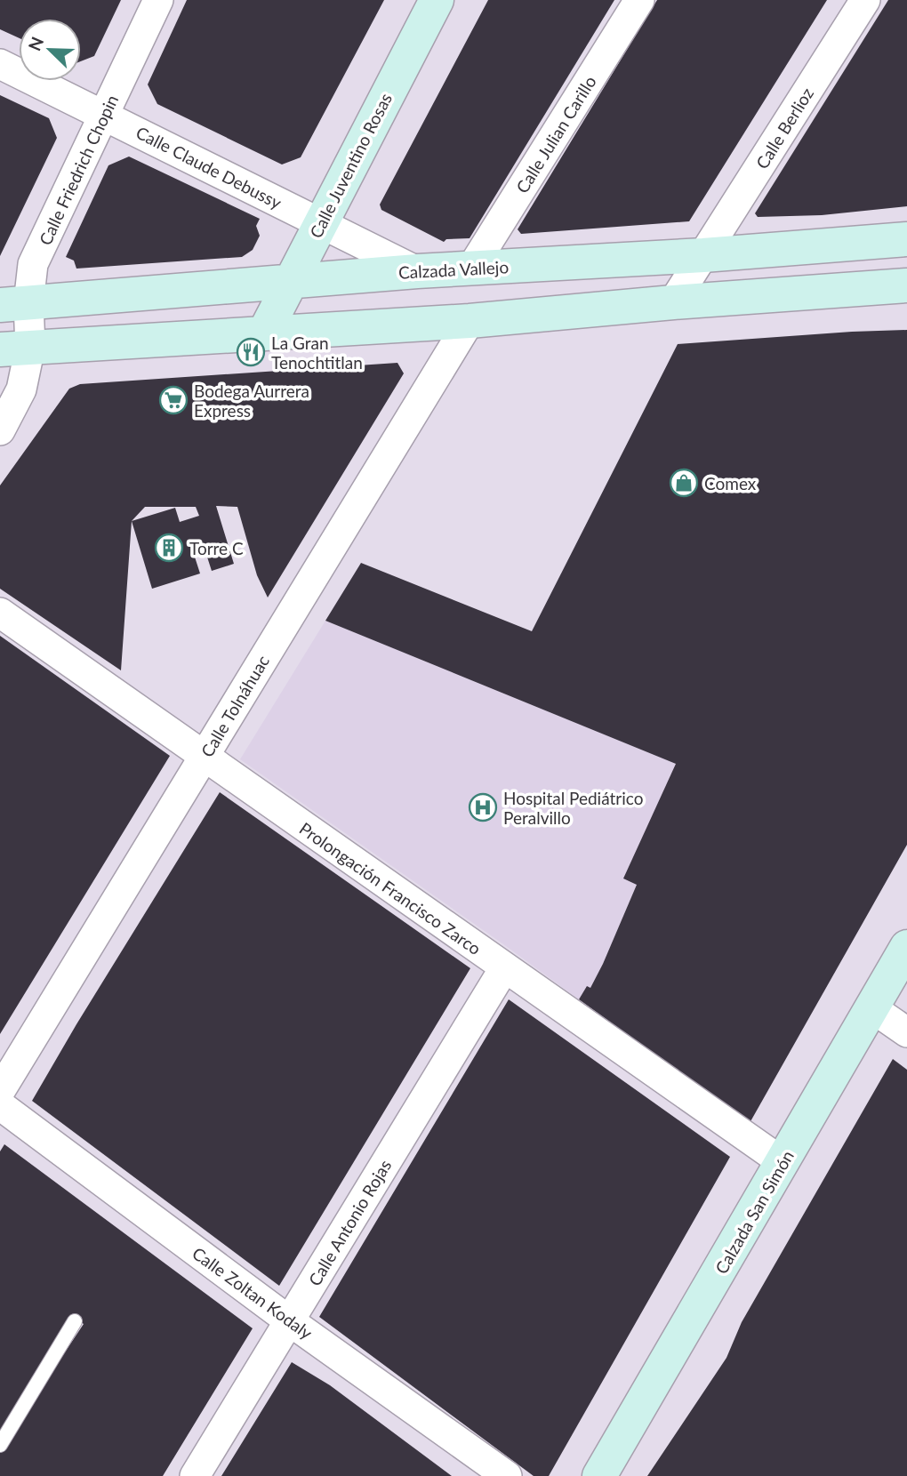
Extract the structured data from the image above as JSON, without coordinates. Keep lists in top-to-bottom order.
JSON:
{
  "streets": {
    "street": [
      "Calle Berlioz",
      "Calle Julian Carillo",
      "Calle Juventino Rosas",
      "Calle Claude Debussy",
      "Calle Friedrich Chopin",
      "Calzada Vallejo",
      "Calle Tolnáhuac",
      "Prolongación Francisco Zarco",
      "Calzada San Simón",
      "Calle Antonio Rojas",
      "Calle Zoltan Kodaly"
    ]
  },
  "crossings": [
    ["Calle Berlioz", "Calzada Vallejo"],
    ["Calle Julian Carillo", "Calzada Vallejo"],
    ["Calle Juventino Rosas", "Calle Claude Debussy"],
    ["Calle Juventino Rosas", "Calzada Vallejo"],
    ["Calle Claude Debussy", "Calle Friedrich Chopin"],
    ["Calle Claude Debussy", "Calzada Vallejo"],
    ["Calle Friedrich Chopin", "Calzada Vallejo"],
    ["Calle Tolnáhuac", "Prolongación Francisco Zarco"],
    ["Prolongación Francisco Zarco", "Calzada San Simón"],
    ["Prolongación Francisco Zarco", "Calle Antonio Rojas"],
    ["Calle Antonio Rojas", "Calle Zoltan Kodaly"]
  ],
  "places": {
    "restaurant": ["La Gran Tenochtitlan"],
    "supermarket": ["Bodega Aurrera Express"],
    "shop": ["Comex"],
    "building": ["Torre C"],
    "hospital": ["Hospital Pediátrico Peralvillo"]
  },
  "north": "top left"
}
